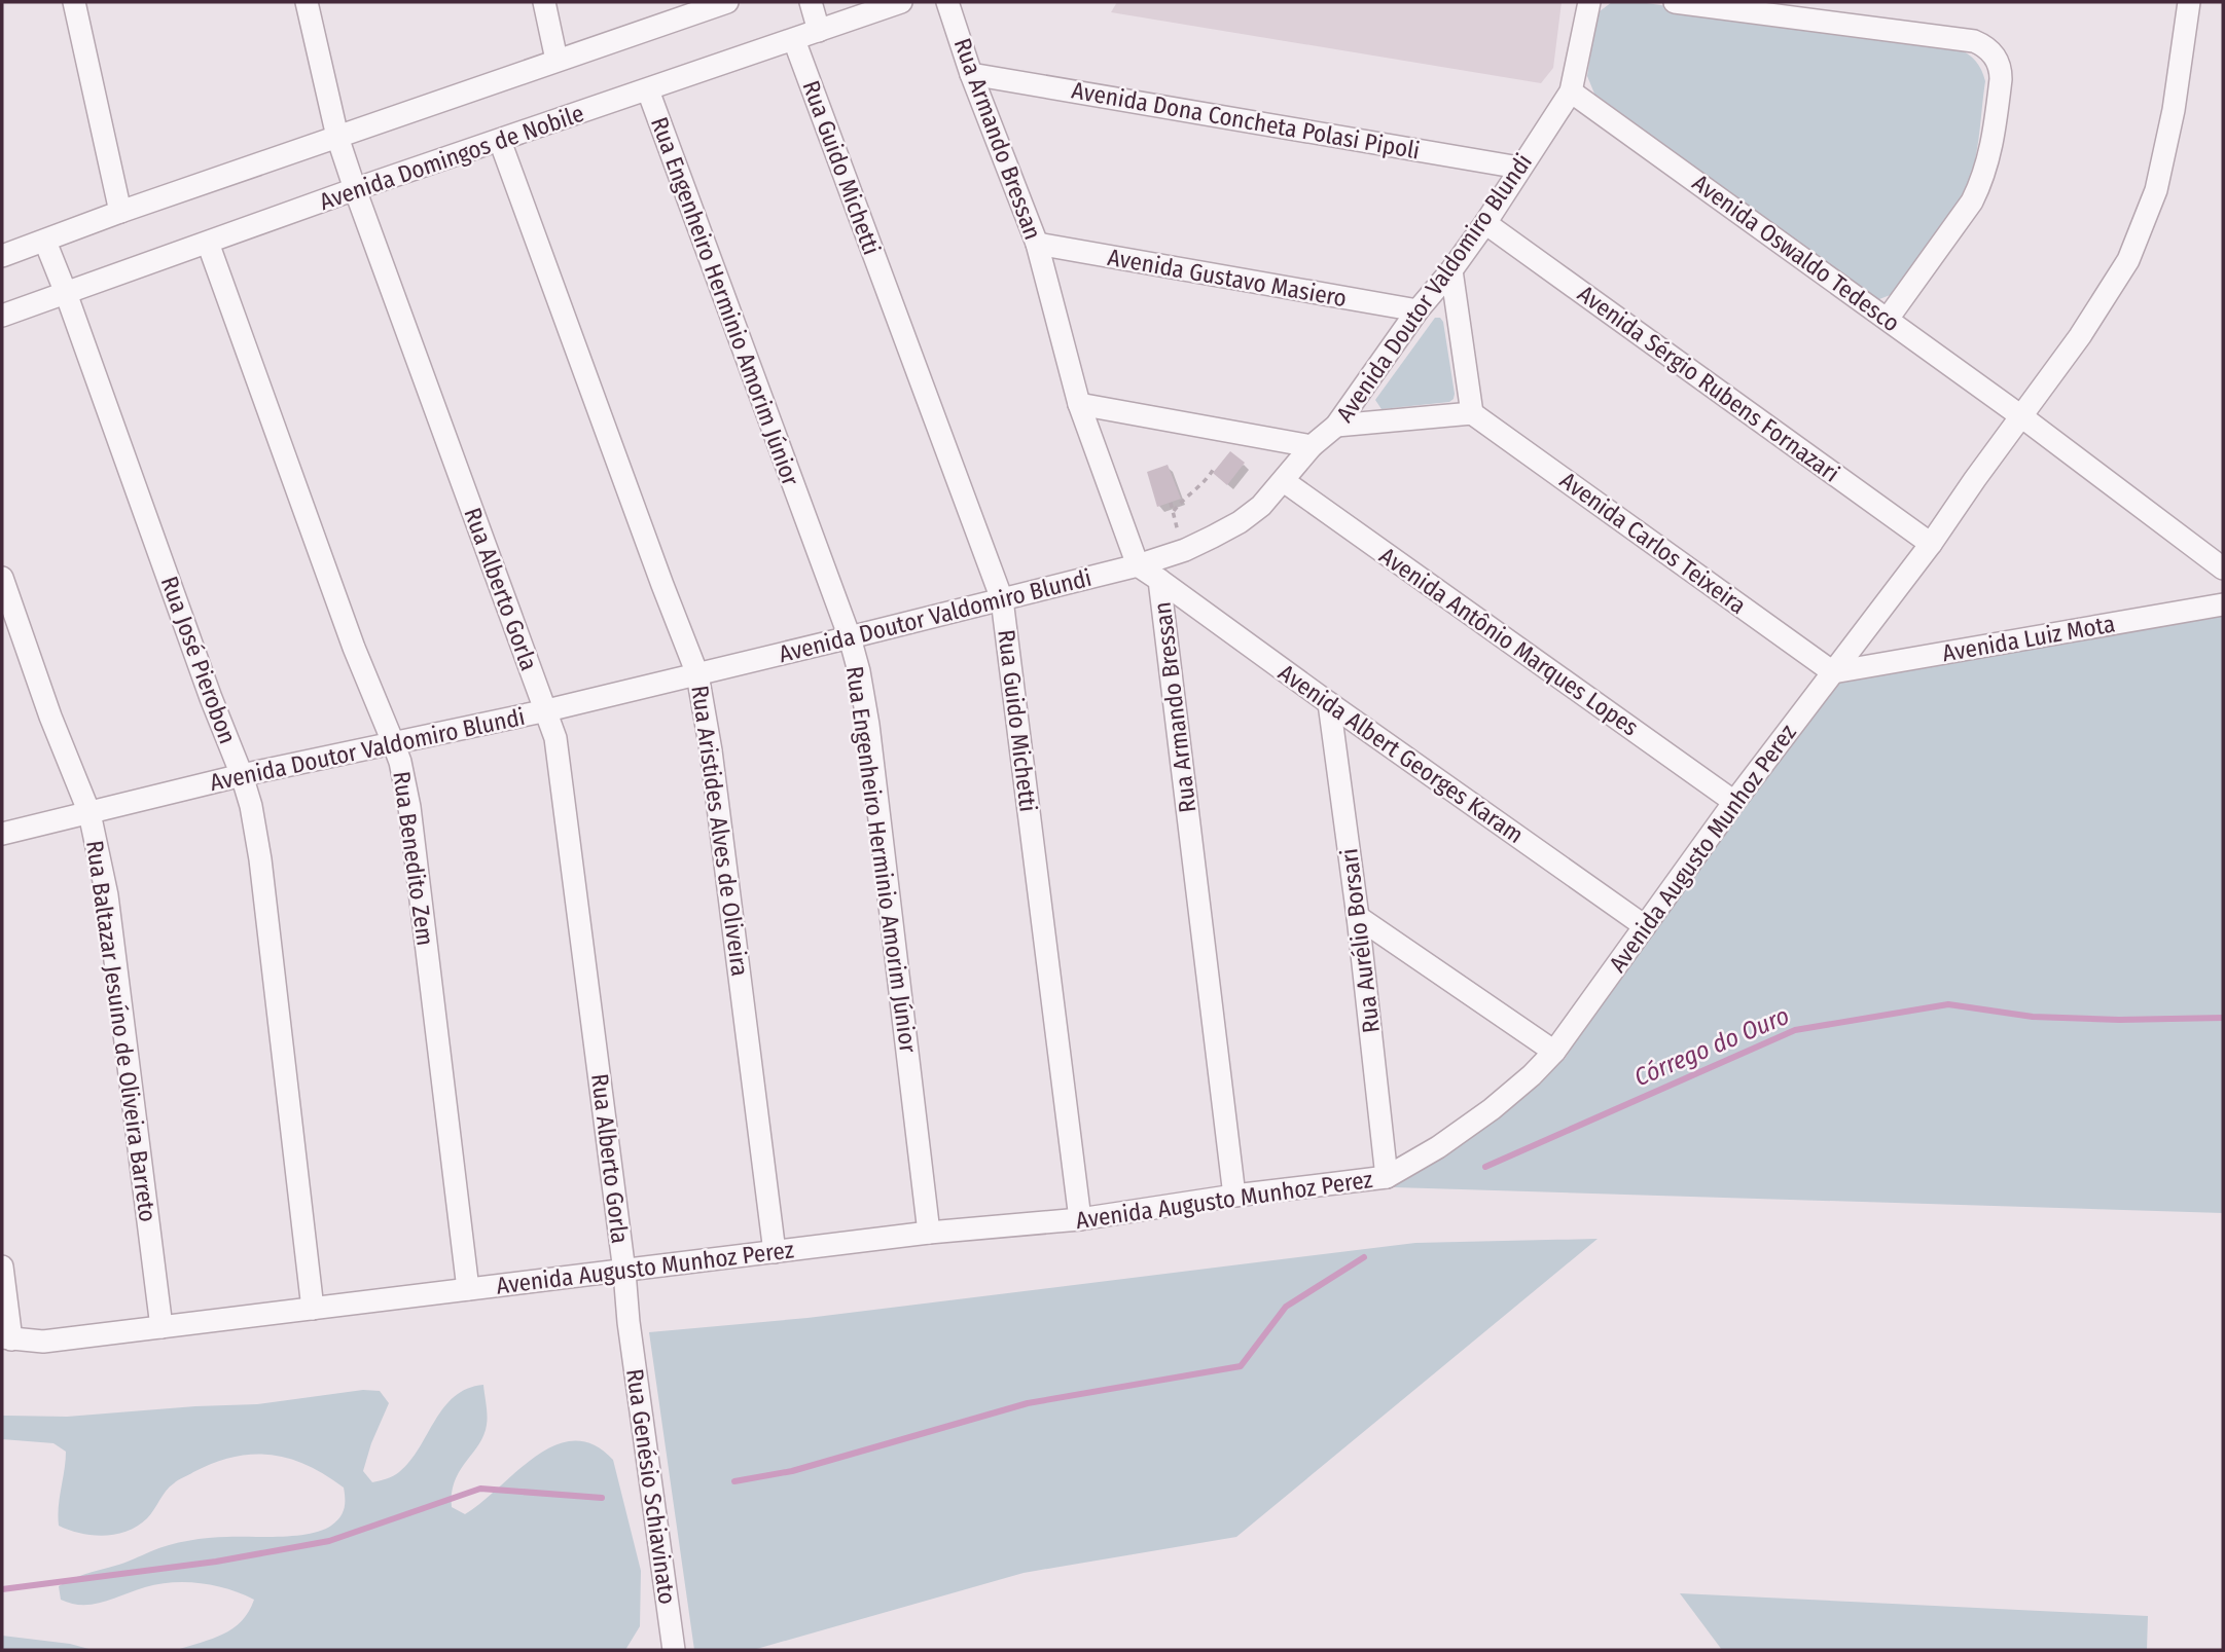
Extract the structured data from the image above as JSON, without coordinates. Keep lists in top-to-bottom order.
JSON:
{
  "streets": {
    "street": [
      "Avenida Dona Concheta Polasi Pipoli",
      "Rua Armando Bressan",
      "Avenida Domingos de Nobile",
      "Rua Guido Michetti",
      "Avenida Oswaldo Tedesco",
      "Avenida Gustavo Masiero",
      "Avenida Doutor Valdomiro Blundi",
      "Rua Engenheiro Herminio Amorim Júnior",
      "Avenida Sérgio Rubens Fornazari",
      "Avenida Carlos Teixeira",
      "Rua Alberto Gorla",
      "Avenida Luiz Mota",
      "Avenida Antônio Marques Lopes",
      "Rua José Pierobon",
      "Avenida Albert Georges Karam",
      "Rua Aristides Alves de Oliveira",
      "Avenida Augusto Munhoz Perez",
      "Rua Benedito Zem",
      "Rua Aurélio Borsari",
      "Rua Baltazar Jesuíno de Oliveira Barreto",
      "Rua Genésio Schiavinato"
    ]
  },
  "crossings": [
    ["Avenida Dona Concheta Polasi Pipoli", "Rua Armando Bressan"],
    ["Avenida Dona Concheta Polasi Pipoli", "Avenida Doutor Valdomiro Blundi"],
    ["Rua Armando Bressan", "Avenida Gustavo Masiero"],
    ["Rua Armando Bressan", "Avenida Doutor Valdomiro Blundi"],
    ["Rua Armando Bressan", "Avenida Albert Georges Karam"],
    ["Rua Armando Bressan", "Avenida Augusto Munhoz Perez"],
    ["Avenida Domingos de Nobile", "Rua Guido Michetti"],
    ["Avenida Domingos de Nobile", "Rua Engenheiro Herminio Amorim Júnior"],
    ["Avenida Domingos de Nobile", "Rua Alberto Gorla"],
    ["Avenida Domingos de Nobile", "Rua José Pierobon"],
    ["Avenida Domingos de Nobile", "Rua Aristides Alves de Oliveira"],
    ["Avenida Domingos de Nobile", "Rua Benedito Zem"],
    ["Rua Guido Michetti", "Avenida Doutor Valdomiro Blundi"],
    ["Rua Guido Michetti", "Avenida Augusto Munhoz Perez"],
    ["Avenida Oswaldo Tedesco", "Avenida Doutor Valdomiro Blundi"],
    ["Avenida Oswaldo Tedesco", "Avenida Augusto Munhoz Perez"],
    ["Avenida Gustavo Masiero", "Avenida Doutor Valdomiro Blundi"],
    ["Avenida Doutor Valdomiro Blundi", "Rua Engenheiro Herminio Amorim Júnior"],
    ["Avenida Doutor Valdomiro Blundi", "Avenida Sérgio Rubens Fornazari"],
    ["Avenida Doutor Valdomiro Blundi", "Rua Alberto Gorla"],
    ["Avenida Doutor Valdomiro Blundi", "Avenida Antônio Marques Lopes"],
    ["Avenida Doutor Valdomiro Blundi", "Rua José Pierobon"],
    ["Avenida Doutor Valdomiro Blundi", "Rua Aristides Alves de Oliveira"],
    ["Avenida Doutor Valdomiro Blundi", "Rua Benedito Zem"],
    ["Avenida Doutor Valdomiro Blundi", "Rua Baltazar Jesuíno de Oliveira Barreto"],
    ["Rua Engenheiro Herminio Amorim Júnior", "Avenida Augusto Munhoz Perez"],
    ["Avenida Sérgio Rubens Fornazari", "Avenida Augusto Munhoz Perez"],
    ["Avenida Carlos Teixeira", "Avenida Luiz Mota"],
    ["Avenida Carlos Teixeira", "Avenida Augusto Munhoz Perez"],
    ["Rua Alberto Gorla", "Avenida Augusto Munhoz Perez"],
    ["Rua Alberto Gorla", "Rua Genésio Schiavinato"],
    ["Avenida Luiz Mota", "Avenida Augusto Munhoz Perez"],
    ["Avenida Antônio Marques Lopes", "Avenida Augusto Munhoz Perez"],
    ["Rua José Pierobon", "Avenida Augusto Munhoz Perez"],
    ["Avenida Albert Georges Karam", "Avenida Augusto Munhoz Perez"],
    ["Avenida Albert Georges Karam", "Rua Aurélio Borsari"],
    ["Rua Aristides Alves de Oliveira", "Avenida Augusto Munhoz Perez"],
    ["Avenida Augusto Munhoz Perez", "Rua Benedito Zem"],
    ["Avenida Augusto Munhoz Perez", "Rua Aurélio Borsari"],
    ["Avenida Augusto Munhoz Perez", "Rua Baltazar Jesuíno de Oliveira Barreto"]
  ],
  "water": ["Córrego do Ouro"]
}
